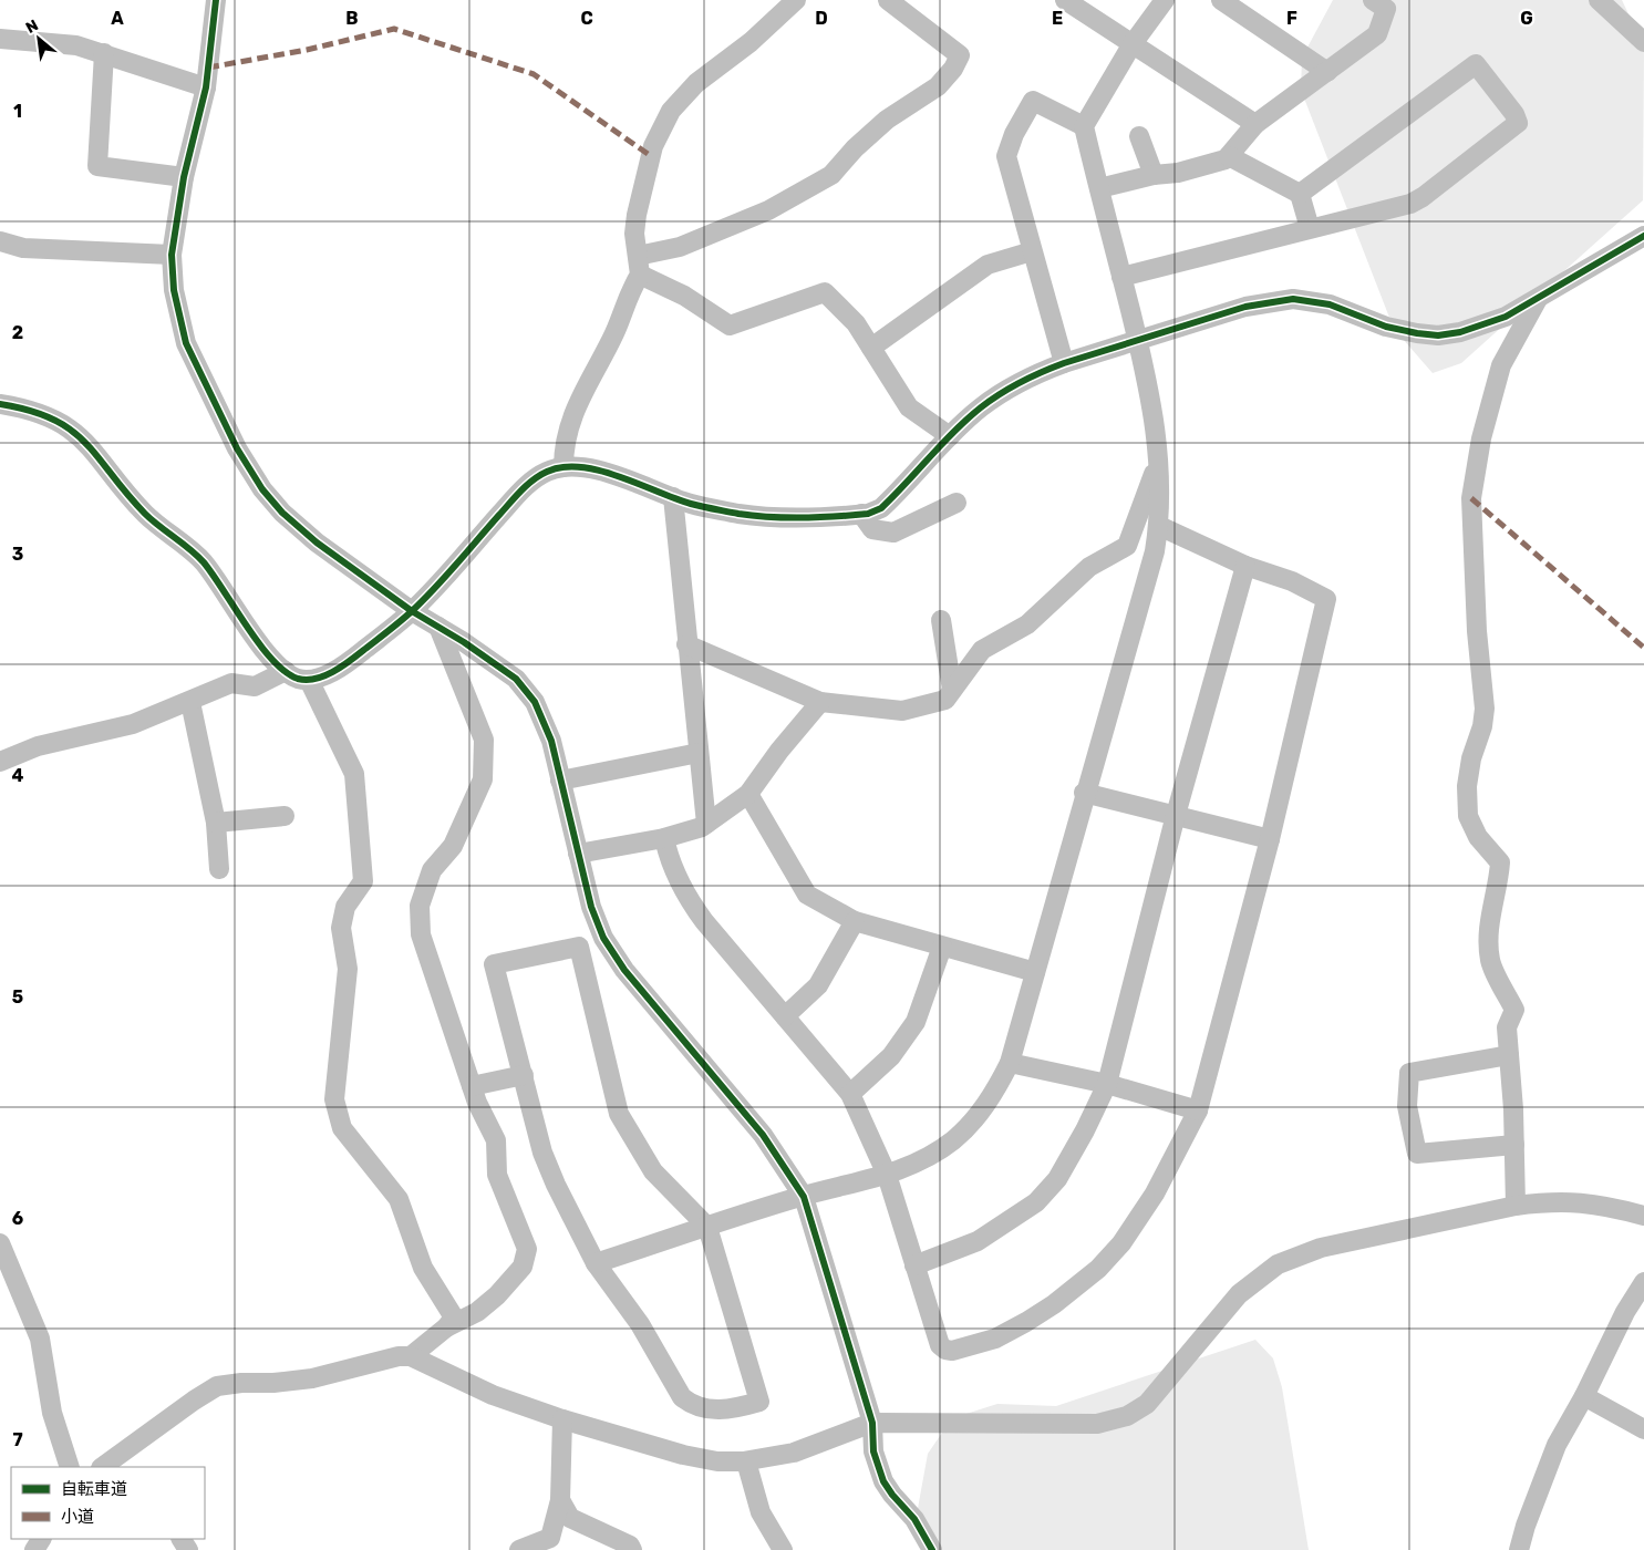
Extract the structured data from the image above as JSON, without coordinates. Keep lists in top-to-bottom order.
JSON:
{
  "legend": ["自転車道", "小道"],
  "north": "top left",
  "grid": {
    "columns": [
      "A",
      "B",
      "C",
      "D",
      "E",
      "F",
      "G"
    ],
    "rows": [
      "1",
      "2",
      "3",
      "4",
      "5",
      "6",
      "7"
    ]
  }
}
